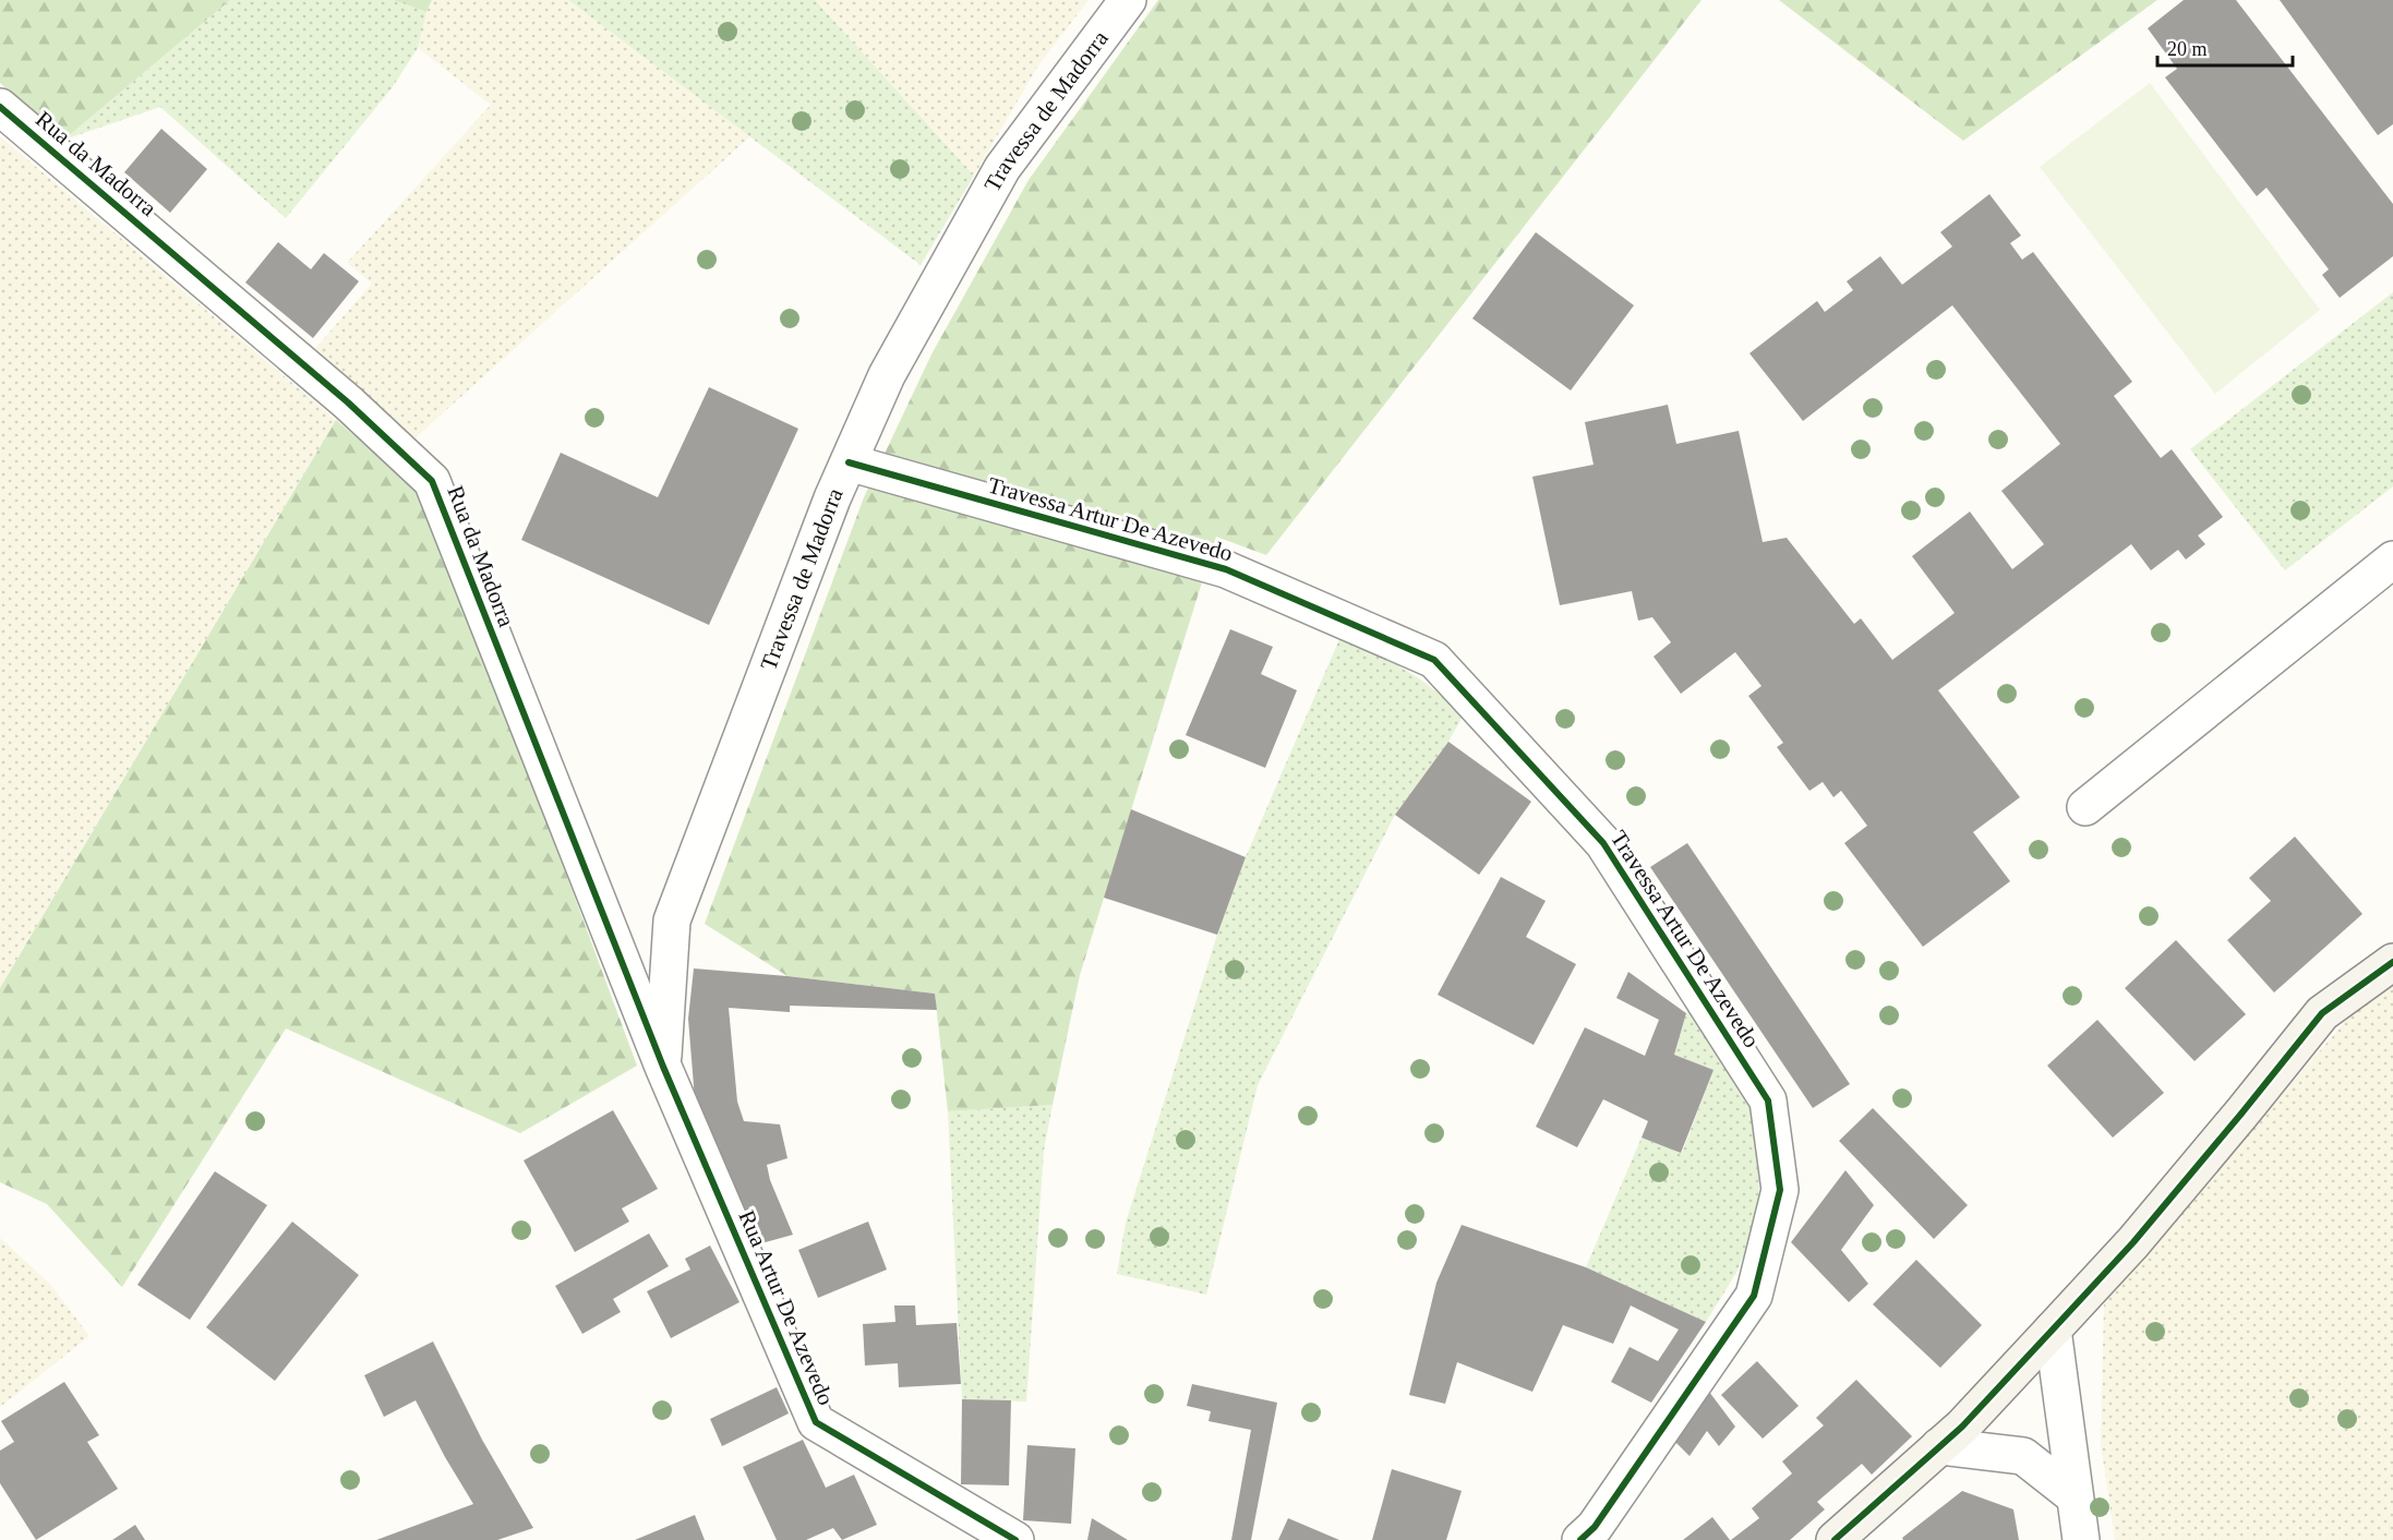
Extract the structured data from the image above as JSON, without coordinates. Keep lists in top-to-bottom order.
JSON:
{
  "streets": {
    "street": [
      "Travessa de Madorra",
      "Rua da Madorra",
      "Travessa Artur De Azevedo",
      "Rua Artur De Azevedo"
    ]
  },
  "crossings": [
    ["Travessa de Madorra", "Rua da Madorra"],
    ["Travessa de Madorra", "Travessa Artur De Azevedo"],
    ["Travessa de Madorra", "Rua Artur De Azevedo"],
    ["Rua da Madorra", "Rua Artur De Azevedo"]
  ],
  "scale_bar": "20 m"
}
